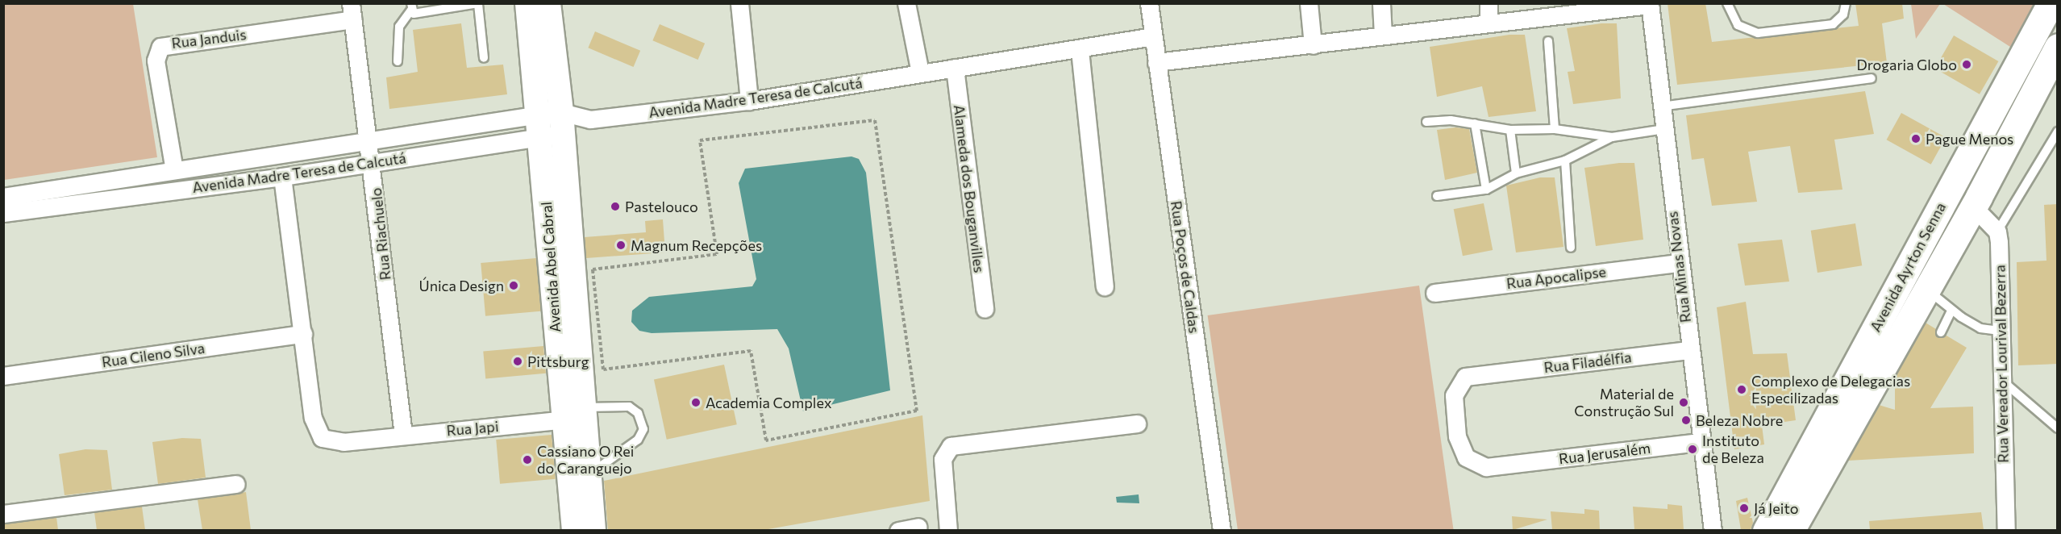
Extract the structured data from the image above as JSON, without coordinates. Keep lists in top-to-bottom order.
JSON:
{
  "streets": {
    "main road": ["Avenida Abel Cabral", "Avenida Ayrton Senna"],
    "street": [
      "Rua Janduis",
      "Avenida Madre Teresa de Calcutá",
      "Alameda dos Bouganvilles",
      "Rua Riachuelo",
      "Rua Poços de Caldas",
      "Rua Minas Novas",
      "Rua Apocalipse",
      "Rua Cileno Silva",
      "Rua Filadélfia",
      "Rua Vereador Lourival Bezerra",
      "Rua Japi",
      "Rua Jerusalém"
    ]
  },
  "crossings": [
    ["Rua Janduis", "Avenida Madre Teresa de Calcutá"],
    ["Rua Janduis", "Rua Riachuelo"],
    ["Avenida Madre Teresa de Calcutá", "Alameda dos Bouganvilles"],
    ["Avenida Madre Teresa de Calcutá", "Rua Riachuelo"],
    ["Avenida Madre Teresa de Calcutá", "Avenida Abel Cabral"],
    ["Avenida Madre Teresa de Calcutá", "Rua Poços de Caldas"],
    ["Avenida Madre Teresa de Calcutá", "Rua Japi"],
    ["Rua Riachuelo", "Rua Japi"],
    ["Avenida Abel Cabral", "Rua Japi"],
    ["Rua Minas Novas", "Rua Apocalipse"],
    ["Rua Minas Novas", "Rua Filadélfia"],
    ["Rua Minas Novas", "Rua Jerusalém"],
    ["Rua Cileno Silva", "Rua Japi"],
    ["Rua Filadélfia", "Rua Jerusalém"]
  ],
  "places": [
    "Drogaria Globo",
    "Pague Menos",
    "Pastelouco",
    "Magnum Recepções",
    "Única Design",
    "Pittsburg",
    "Complexo de Delegacias Especilizadas",
    "Academia Complex",
    "Material de Construção Sul",
    "Beleza Nobre",
    "Instituto de Beleza",
    "Cassiano O Rei do Caranguejo",
    "Já Jeito"
  ]
}
